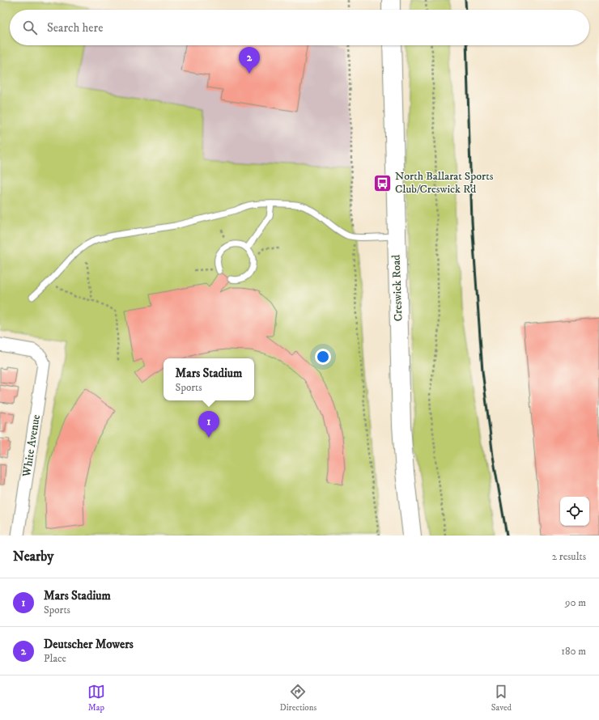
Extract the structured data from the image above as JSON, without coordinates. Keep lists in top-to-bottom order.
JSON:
{
  "streets": {
    "highway": ["Creswick Road"],
    "street": ["White Avenue"]
  },
  "places": {
    "bus stop": ["North Ballarat Sports Club/Creswick Rd"]
  },
  "page": {
    "search": "Search here",
    "pins": ["2", "1"],
    "popup": ["Mars Stadium", "Sports"],
    "heading": ["Nearby", "2 results"],
    "list": [
      {
        "mark": "1",
        "name": "Mars Stadium",
        "note": "Sports",
        "value": "90 m"
      },
      {
        "mark": "2",
        "name": "Deutscher Mowers",
        "note": "Place",
        "value": "180 m"
      }
    ],
    "nav": ["Map", "Directions", "Saved"]
  }
}
